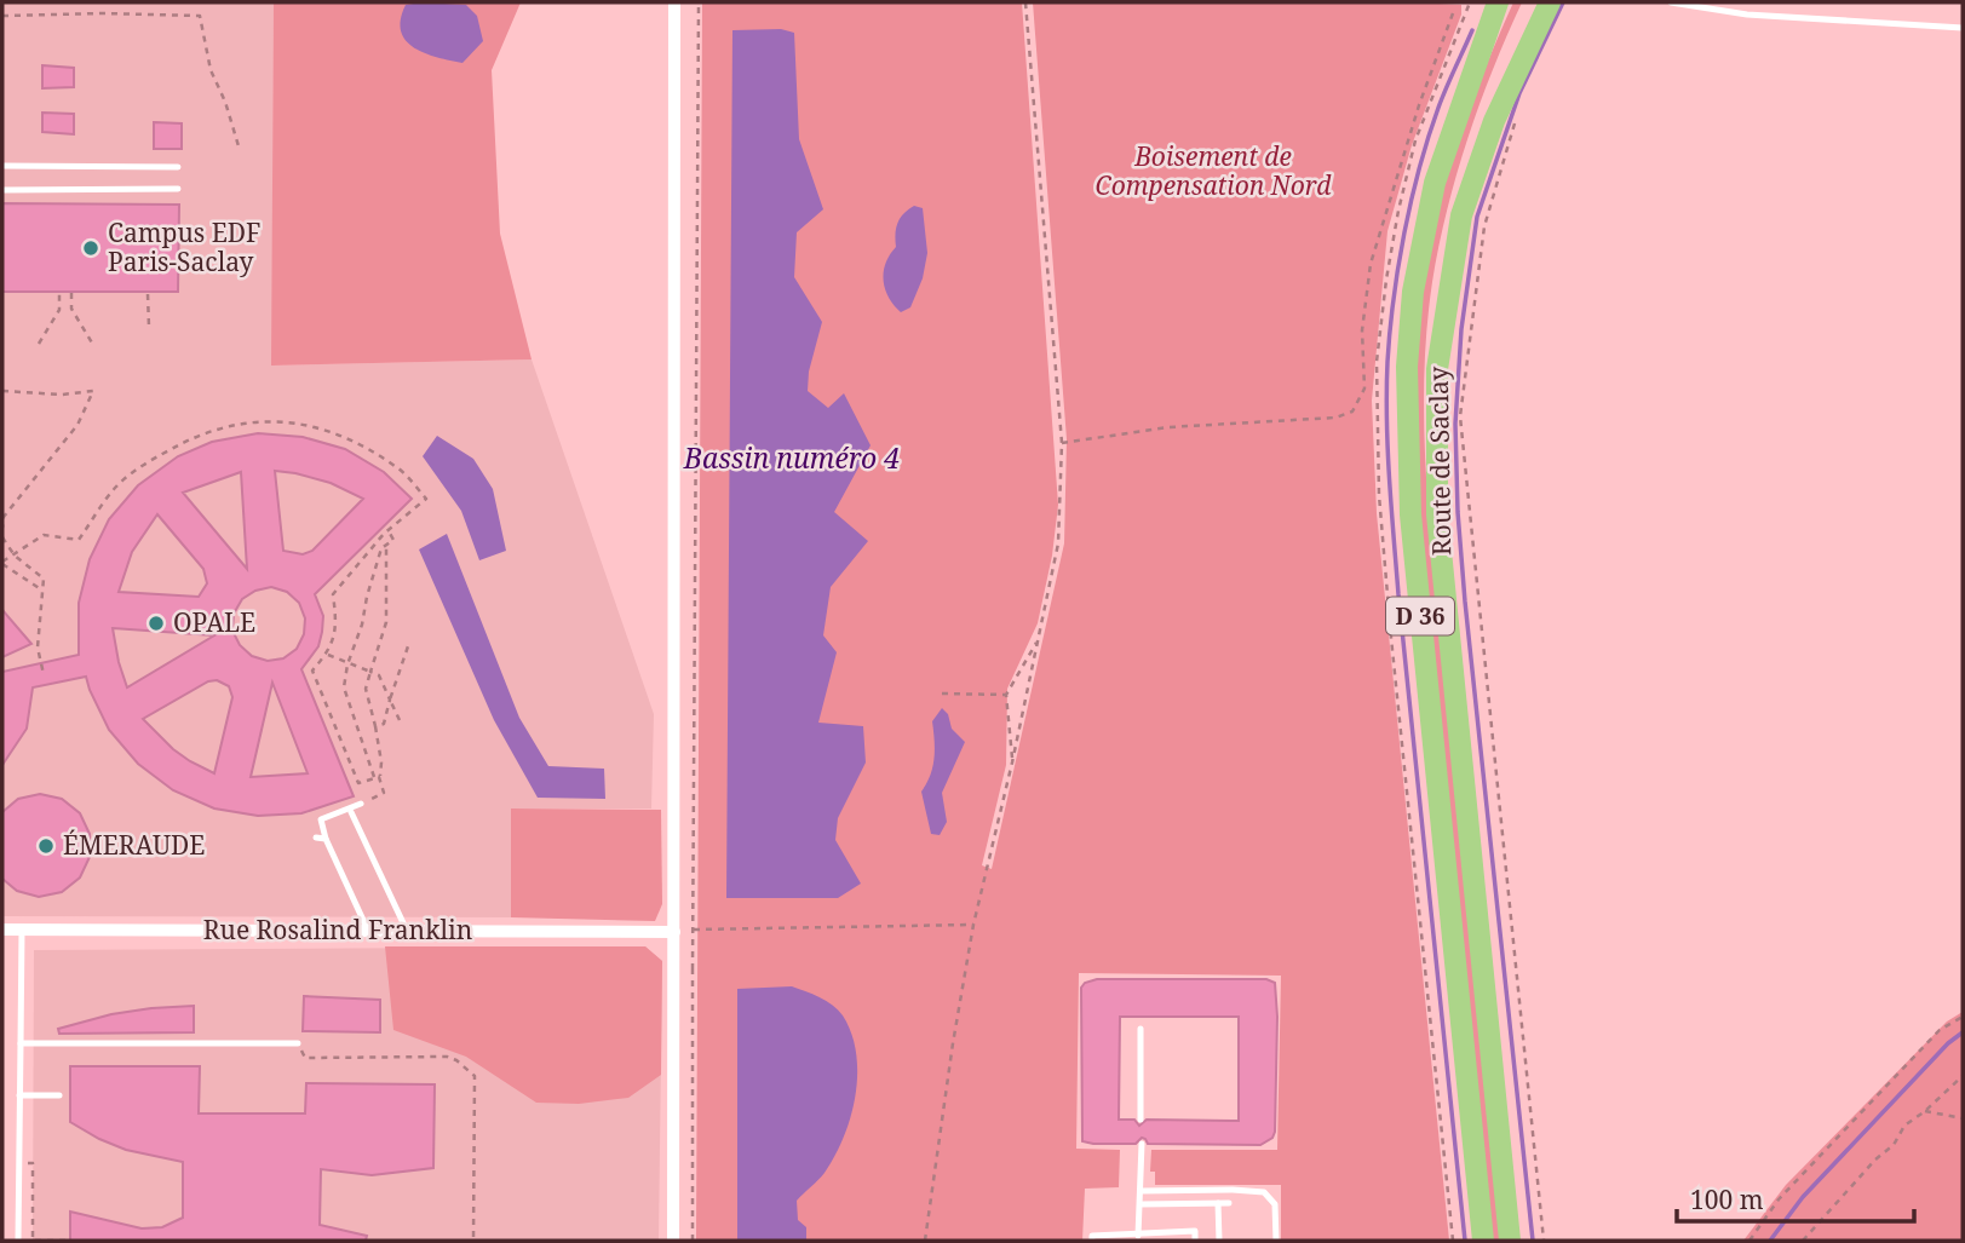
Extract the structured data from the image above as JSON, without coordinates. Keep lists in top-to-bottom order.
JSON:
{
  "streets": {
    "main road": ["Route de Saclay", "D 36"],
    "street": ["Rue Rosalind Franklin"]
  },
  "water": ["Bassin numéro 4"],
  "parks": ["Boisement de Compensation Nord"],
  "places": ["Campus EDF Paris-Saclay", "OPALE", "ÉMERAUDE"],
  "scale_bar": "100 m"
}
